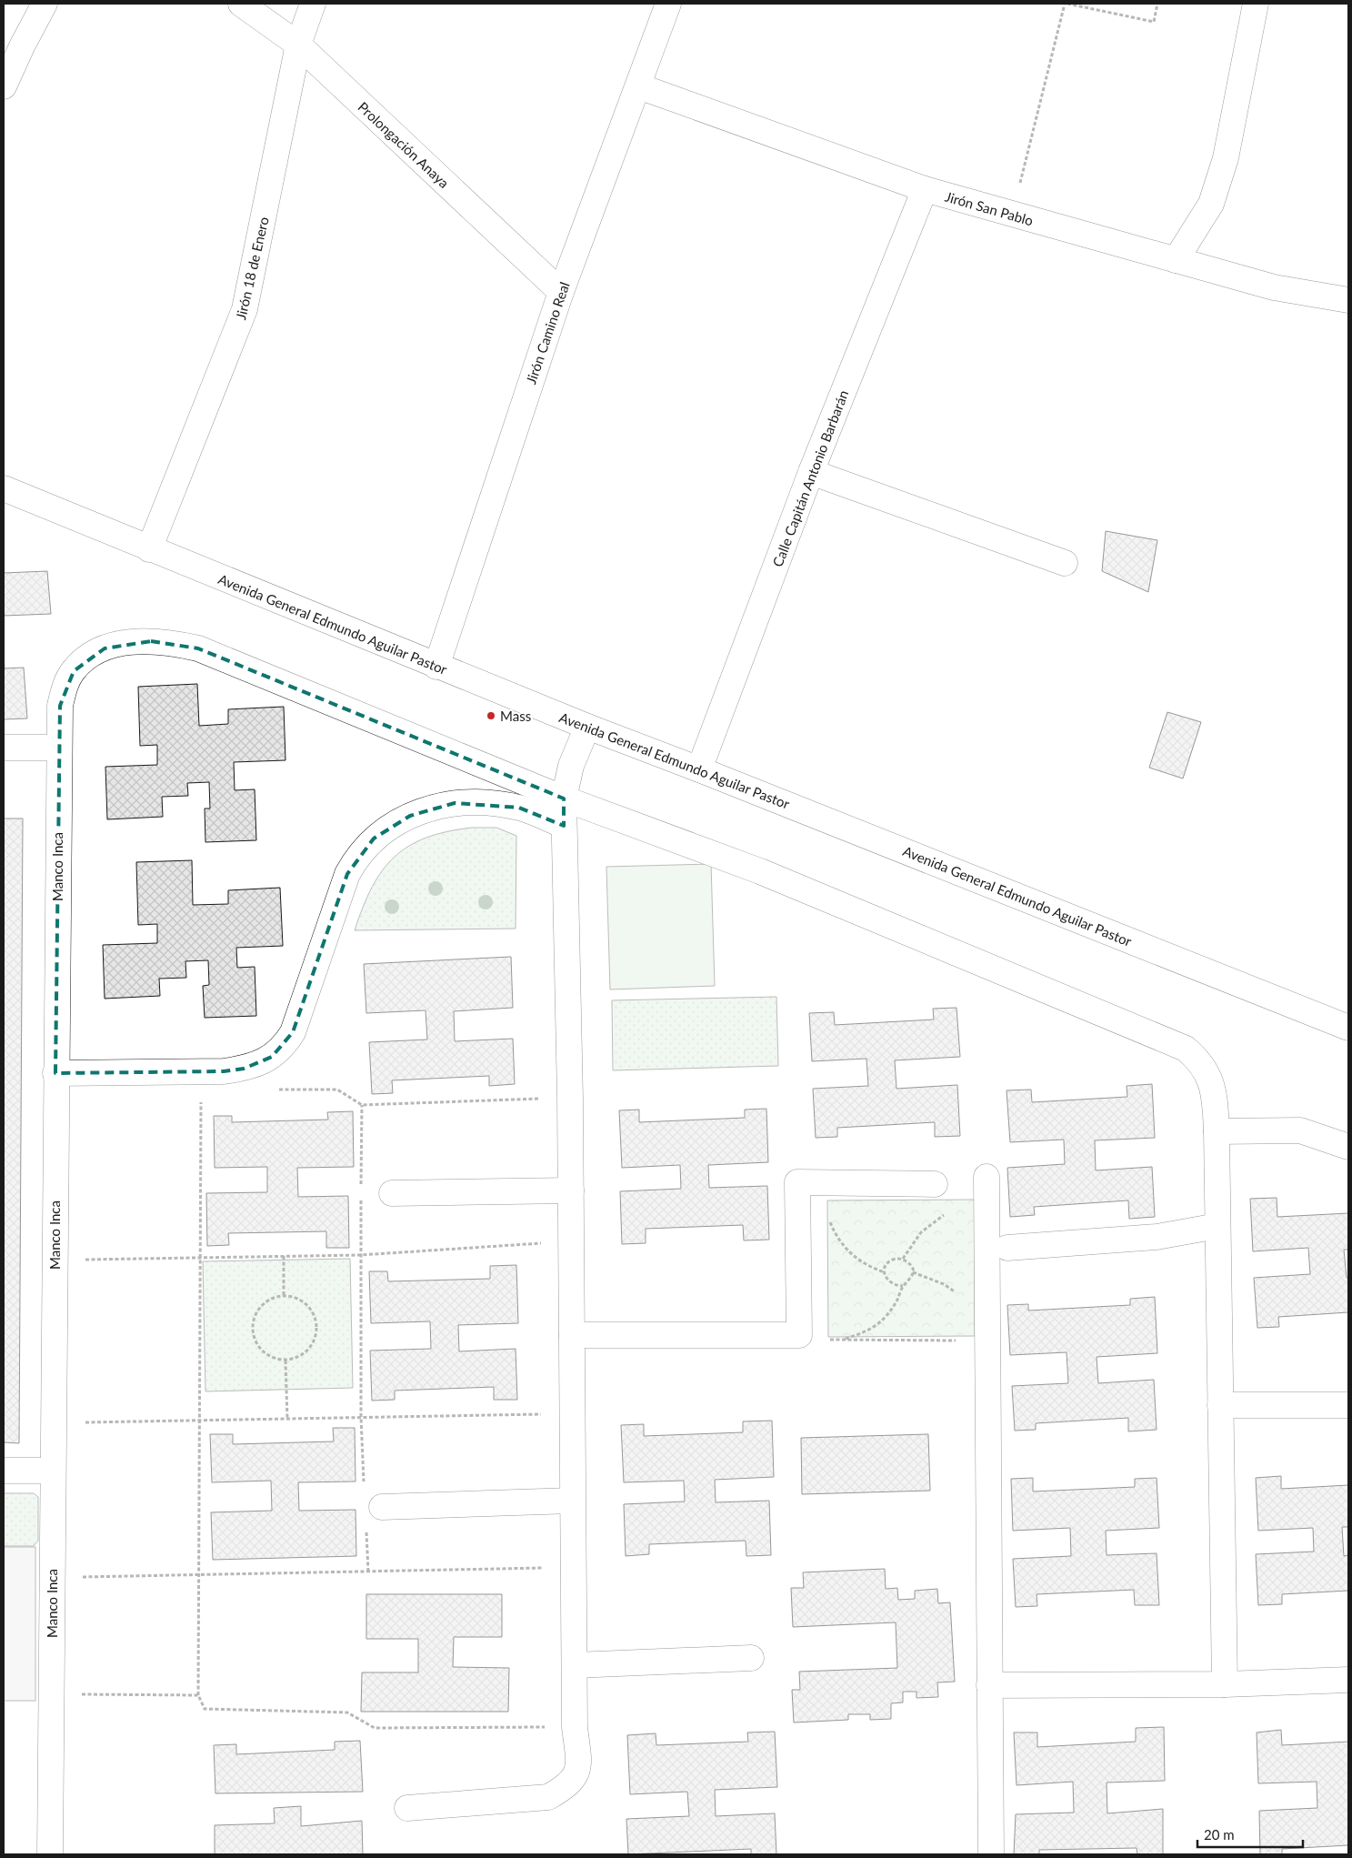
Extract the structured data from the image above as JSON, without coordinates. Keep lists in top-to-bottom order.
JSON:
{
  "streets": {
    "street": [
      "Prolongación Anaya",
      "Jirón San Pablo",
      "Jirón 18 de Enero",
      "Jirón Camino Real",
      "Calle Capitán Antonio Barbarán",
      "Avenida General Edmundo Aguilar Pastor",
      "Manco Inca"
    ]
  },
  "crossings": [
    ["Prolongación Anaya", "Jirón 18 de Enero"],
    ["Prolongación Anaya", "Jirón Camino Real"],
    ["Jirón San Pablo", "Jirón Camino Real"],
    ["Jirón San Pablo", "Calle Capitán Antonio Barbarán"],
    ["Jirón 18 de Enero", "Avenida General Edmundo Aguilar Pastor"],
    ["Jirón Camino Real", "Avenida General Edmundo Aguilar Pastor"],
    ["Calle Capitán Antonio Barbarán", "Avenida General Edmundo Aguilar Pastor"]
  ],
  "places": ["Mass"],
  "scale_bar": "20 m"
}
